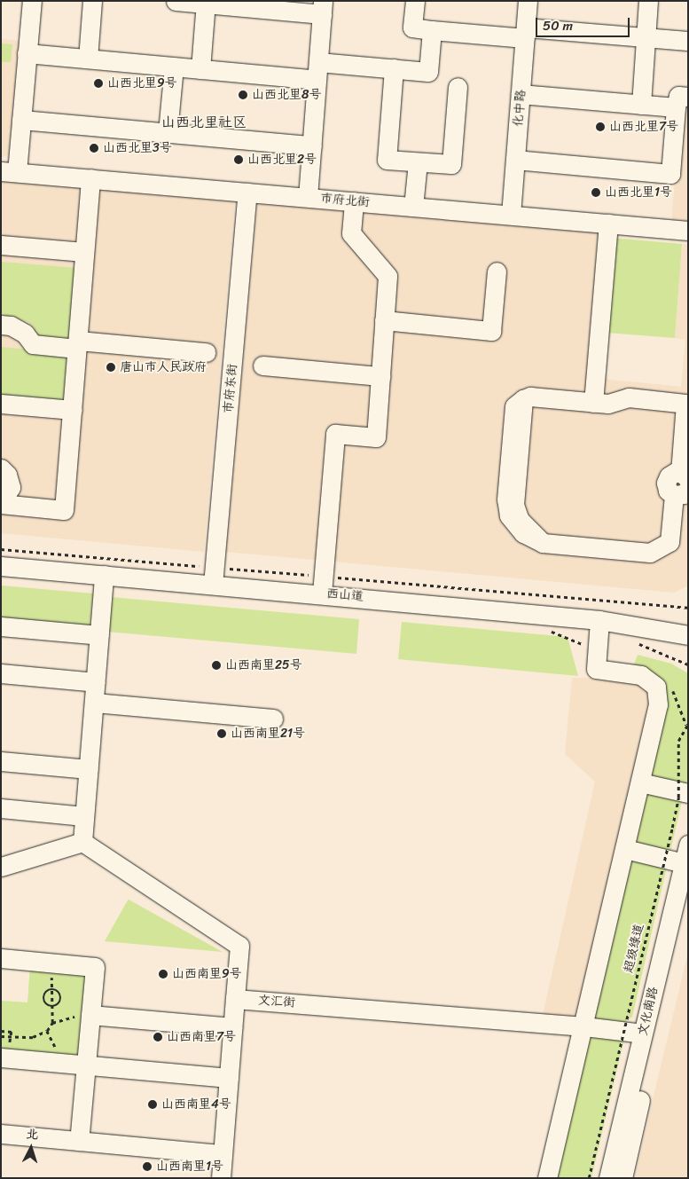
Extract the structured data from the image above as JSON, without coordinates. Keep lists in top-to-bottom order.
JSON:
{
  "streets": {
    "street": [
      "化中路",
      "市府北街",
      "市府东街",
      "西山道",
      "文汇街",
      "文化南路"
    ],
    "path": ["超级绿道"]
  },
  "crossings": [
    ["化中路", "市府北街"],
    ["市府北街", "市府东街"],
    ["市府东街", "西山道"],
    ["文汇街", "文化南路"]
  ],
  "districts": ["山西北里社区"],
  "places": [
    "山西北里9号",
    "山西北里8号",
    "山西北里7号",
    "山西北里3号",
    "山西北里2号",
    "山西北里1号",
    "唐山市人民政府",
    "山西南里25号",
    "山西南里21号",
    "山西南里9号",
    "山西南里7号",
    "山西南里4号",
    "山西南里1号"
  ],
  "scale_bar": "50 m",
  "north": "top"
}
